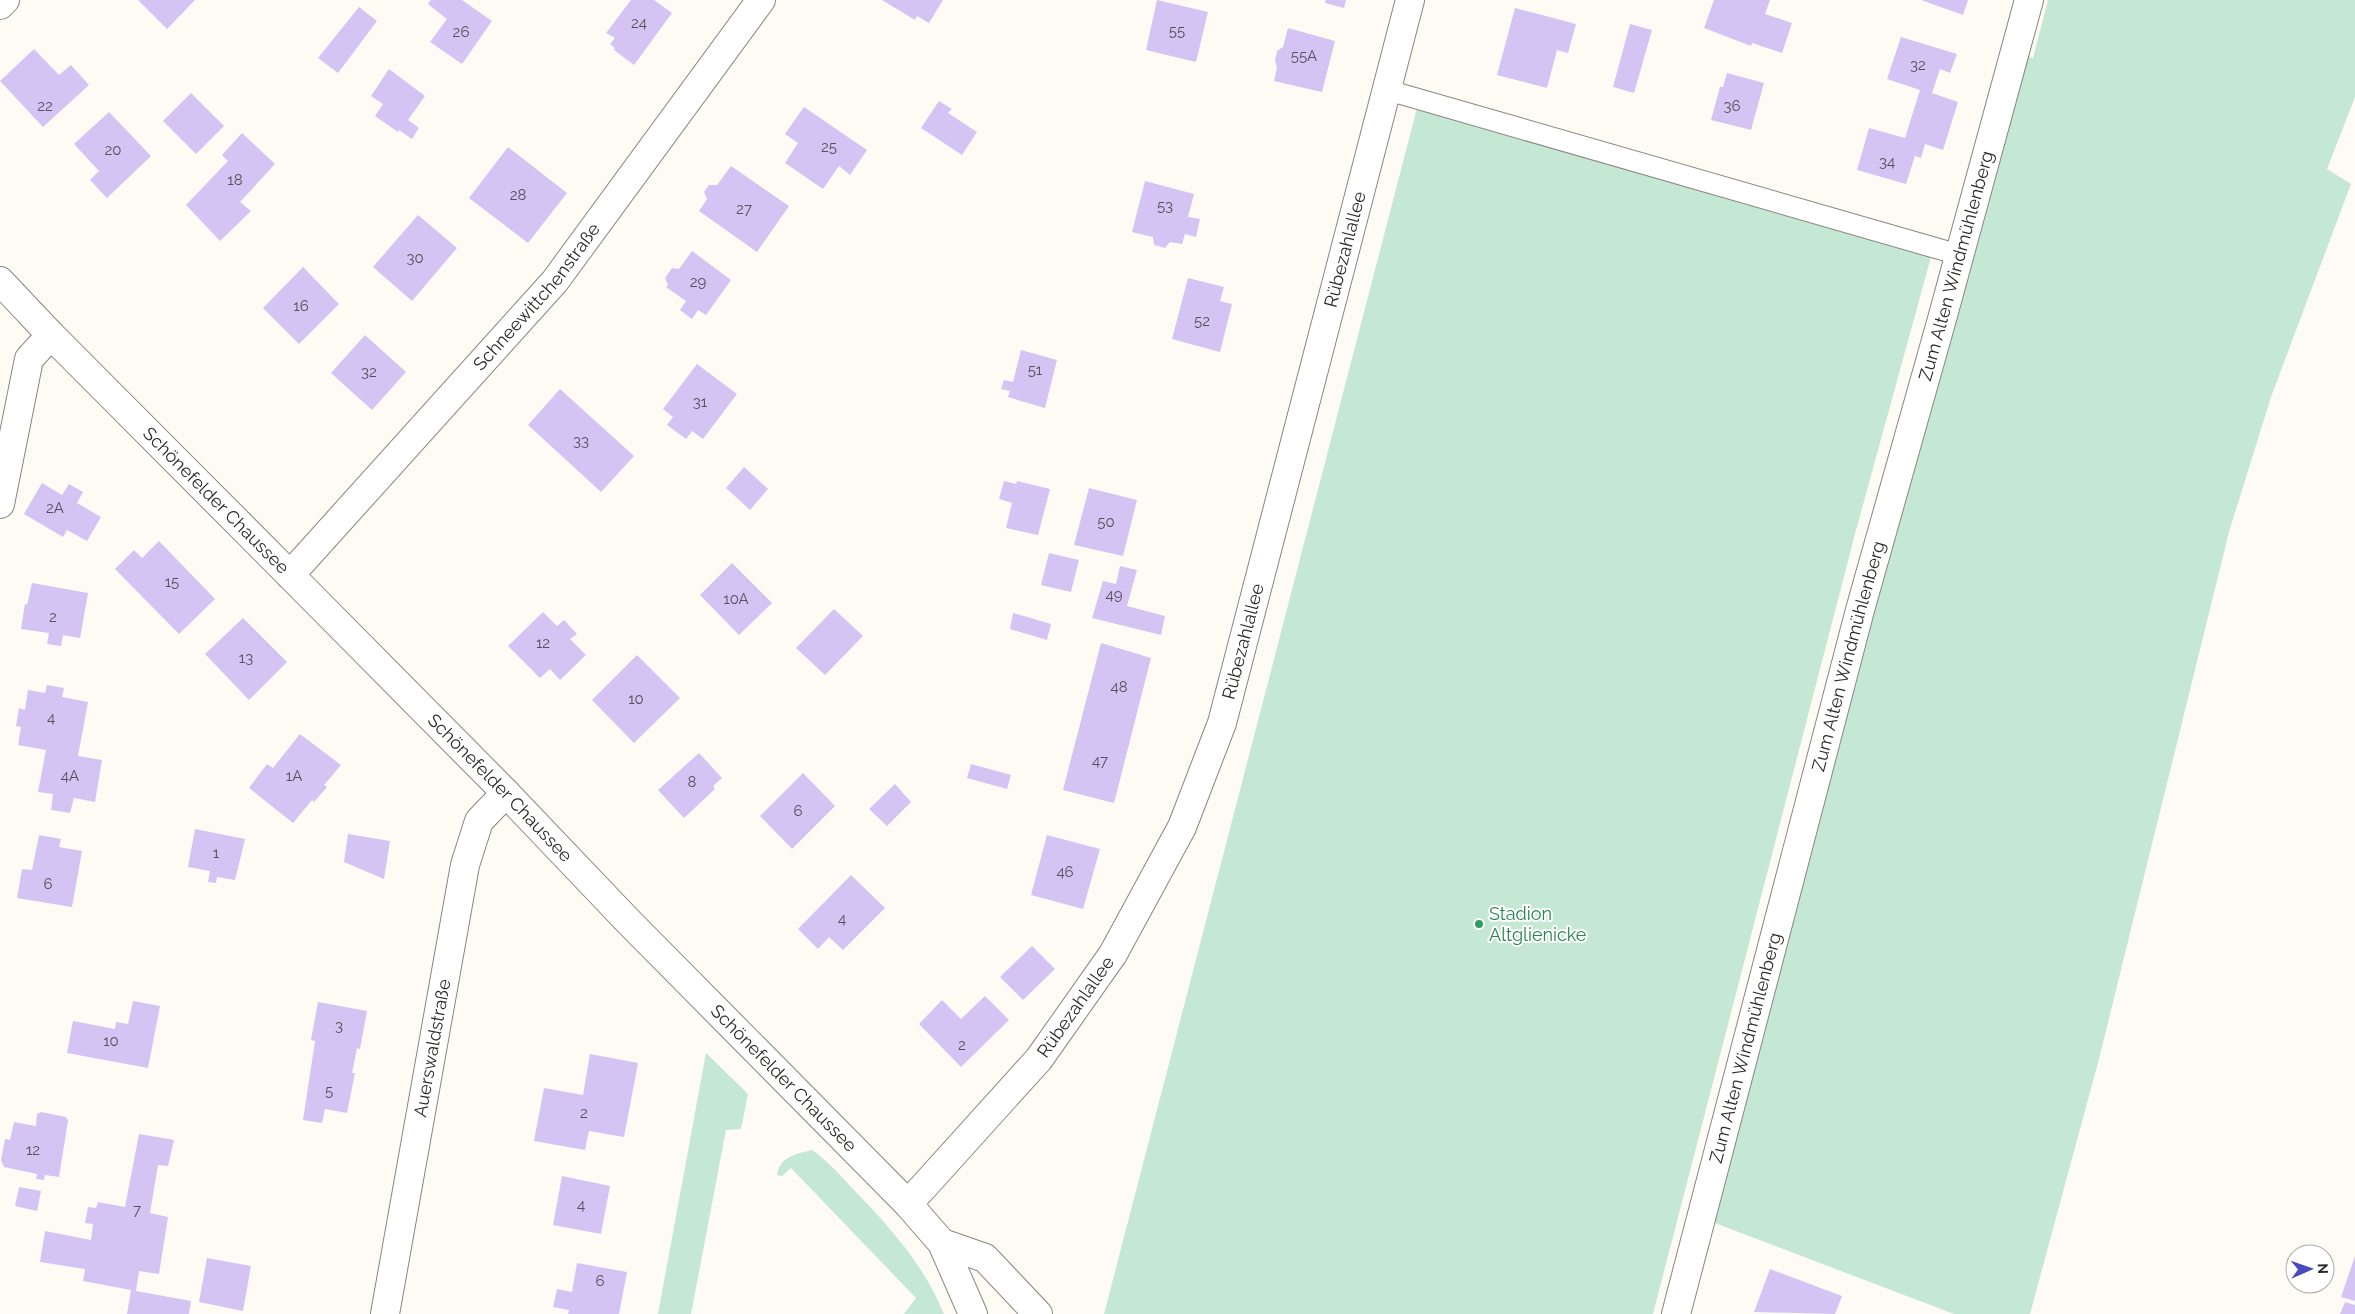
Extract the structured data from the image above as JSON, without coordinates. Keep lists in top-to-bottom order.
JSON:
{
  "streets": {
    "street": [
      "Rübezahlallee",
      "Zum Alten Windmühlenberg",
      "Schneewittchenstraße",
      "Schönefelder Chaussee",
      "Auerswaldstraße"
    ]
  },
  "crossings": [
    ["Rübezahlallee", "Schönefelder Chaussee"],
    ["Schneewittchenstraße", "Schönefelder Chaussee"],
    ["Schönefelder Chaussee", "Auerswaldstraße"]
  ],
  "places": ["Stadion Altglienicke"],
  "house_numbers": [
    "24",
    "55",
    "26",
    "55A",
    "32",
    "22",
    "36",
    "25",
    "20",
    "34",
    "18",
    "28",
    "53",
    "27",
    "30",
    "29",
    "16",
    "52",
    "51",
    "32",
    "31",
    "33",
    "2A",
    "50",
    "15",
    "49",
    "10A",
    "2",
    "12",
    "13",
    "48",
    "10",
    "4",
    "47",
    "4A",
    "1A",
    "8",
    "6",
    "1",
    "46",
    "6",
    "4",
    "3",
    "10",
    "2",
    "5",
    "2",
    "12",
    "4",
    "7",
    "6"
  ],
  "north": "right"
}
